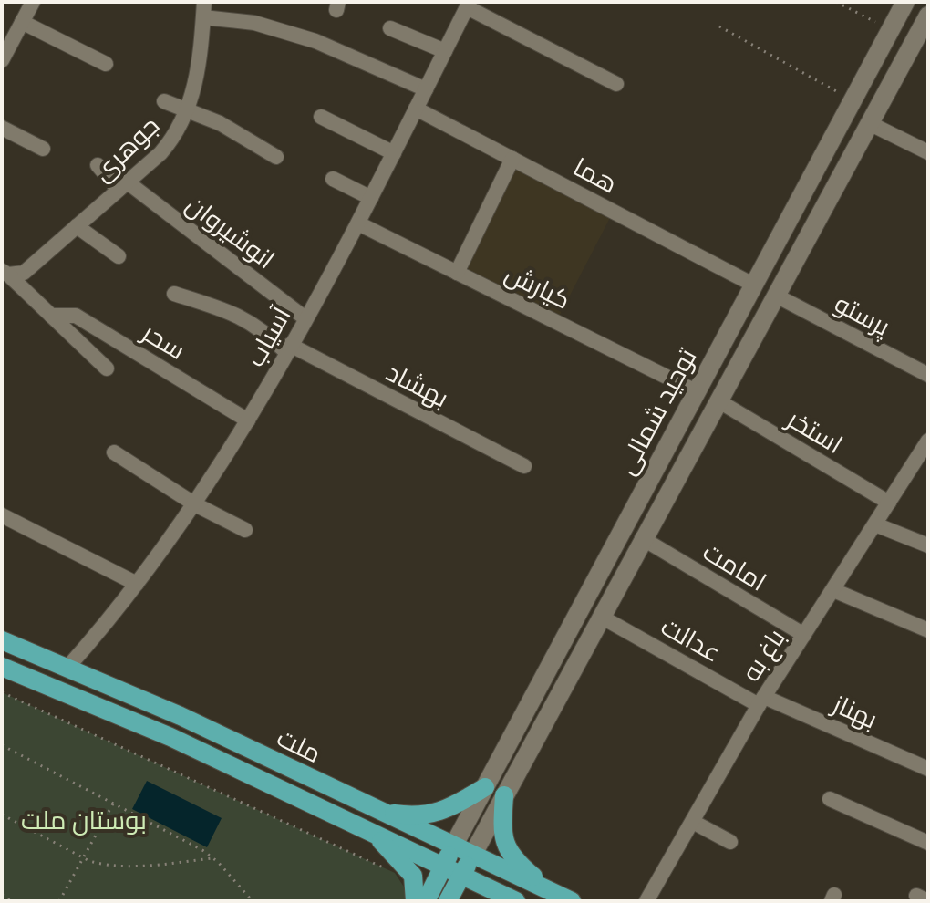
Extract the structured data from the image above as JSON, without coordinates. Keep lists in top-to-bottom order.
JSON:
{
  "streets": {
    "main road": ["توحید شمالی", "ملت"],
    "street": [
      "جوهری",
      "هما",
      "انوشیروان",
      "کیارش",
      "پرستو",
      "آسیاب",
      "سحر",
      "بهشاد",
      "استخر",
      "امامت",
      "عدالت",
      "باغ به",
      "بهناز"
    ]
  },
  "crossings": [
    ["جوهری", "انوشیروان"],
    ["هما", "آسیاب"],
    ["هما", "توحید شمالی"],
    ["انوشیروان", "آسیاب"],
    ["کیارش", "آسیاب"],
    ["کیارش", "توحید شمالی"],
    ["پرستو", "توحید شمالی"],
    ["آسیاب", "سحر"],
    ["آسیاب", "بهشاد"],
    ["آسیاب", "ملت"],
    ["توحید شمالی", "استخر"],
    ["توحید شمالی", "امامت"],
    ["توحید شمالی", "عدالت"],
    ["توحید شمالی", "ملت"],
    ["استخر", "باغ به"],
    ["امامت", "باغ به"],
    ["عدالت", "باغ به"],
    ["عدالت", "بهناز"],
    ["باغ به", "بهناز"]
  ],
  "parks": ["بوستان ملت"]
}
